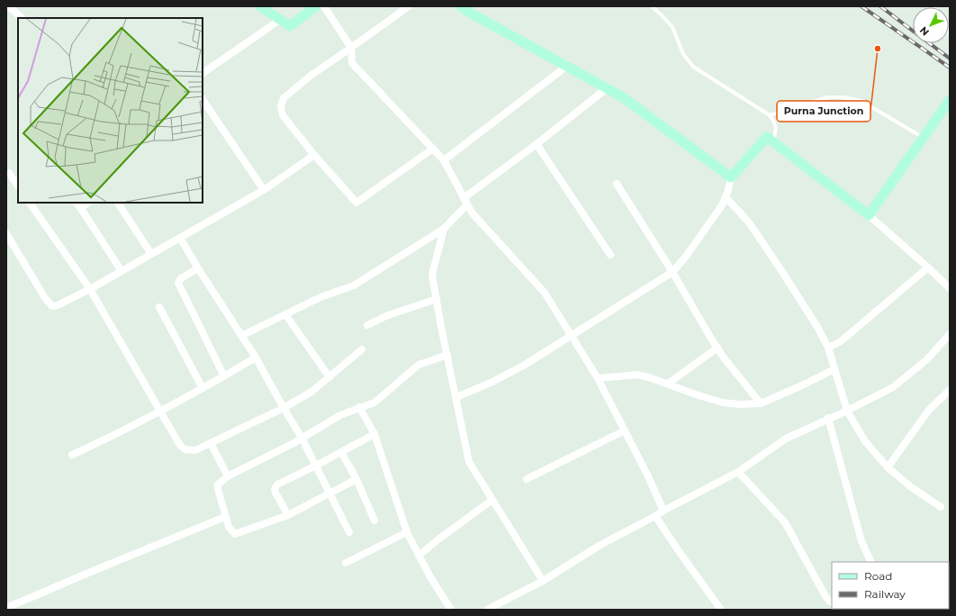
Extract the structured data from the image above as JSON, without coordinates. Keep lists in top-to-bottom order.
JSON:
{
  "places": ["Purna Junction"],
  "legend": ["Road", "Railway"],
  "north": "bottom left"
}
